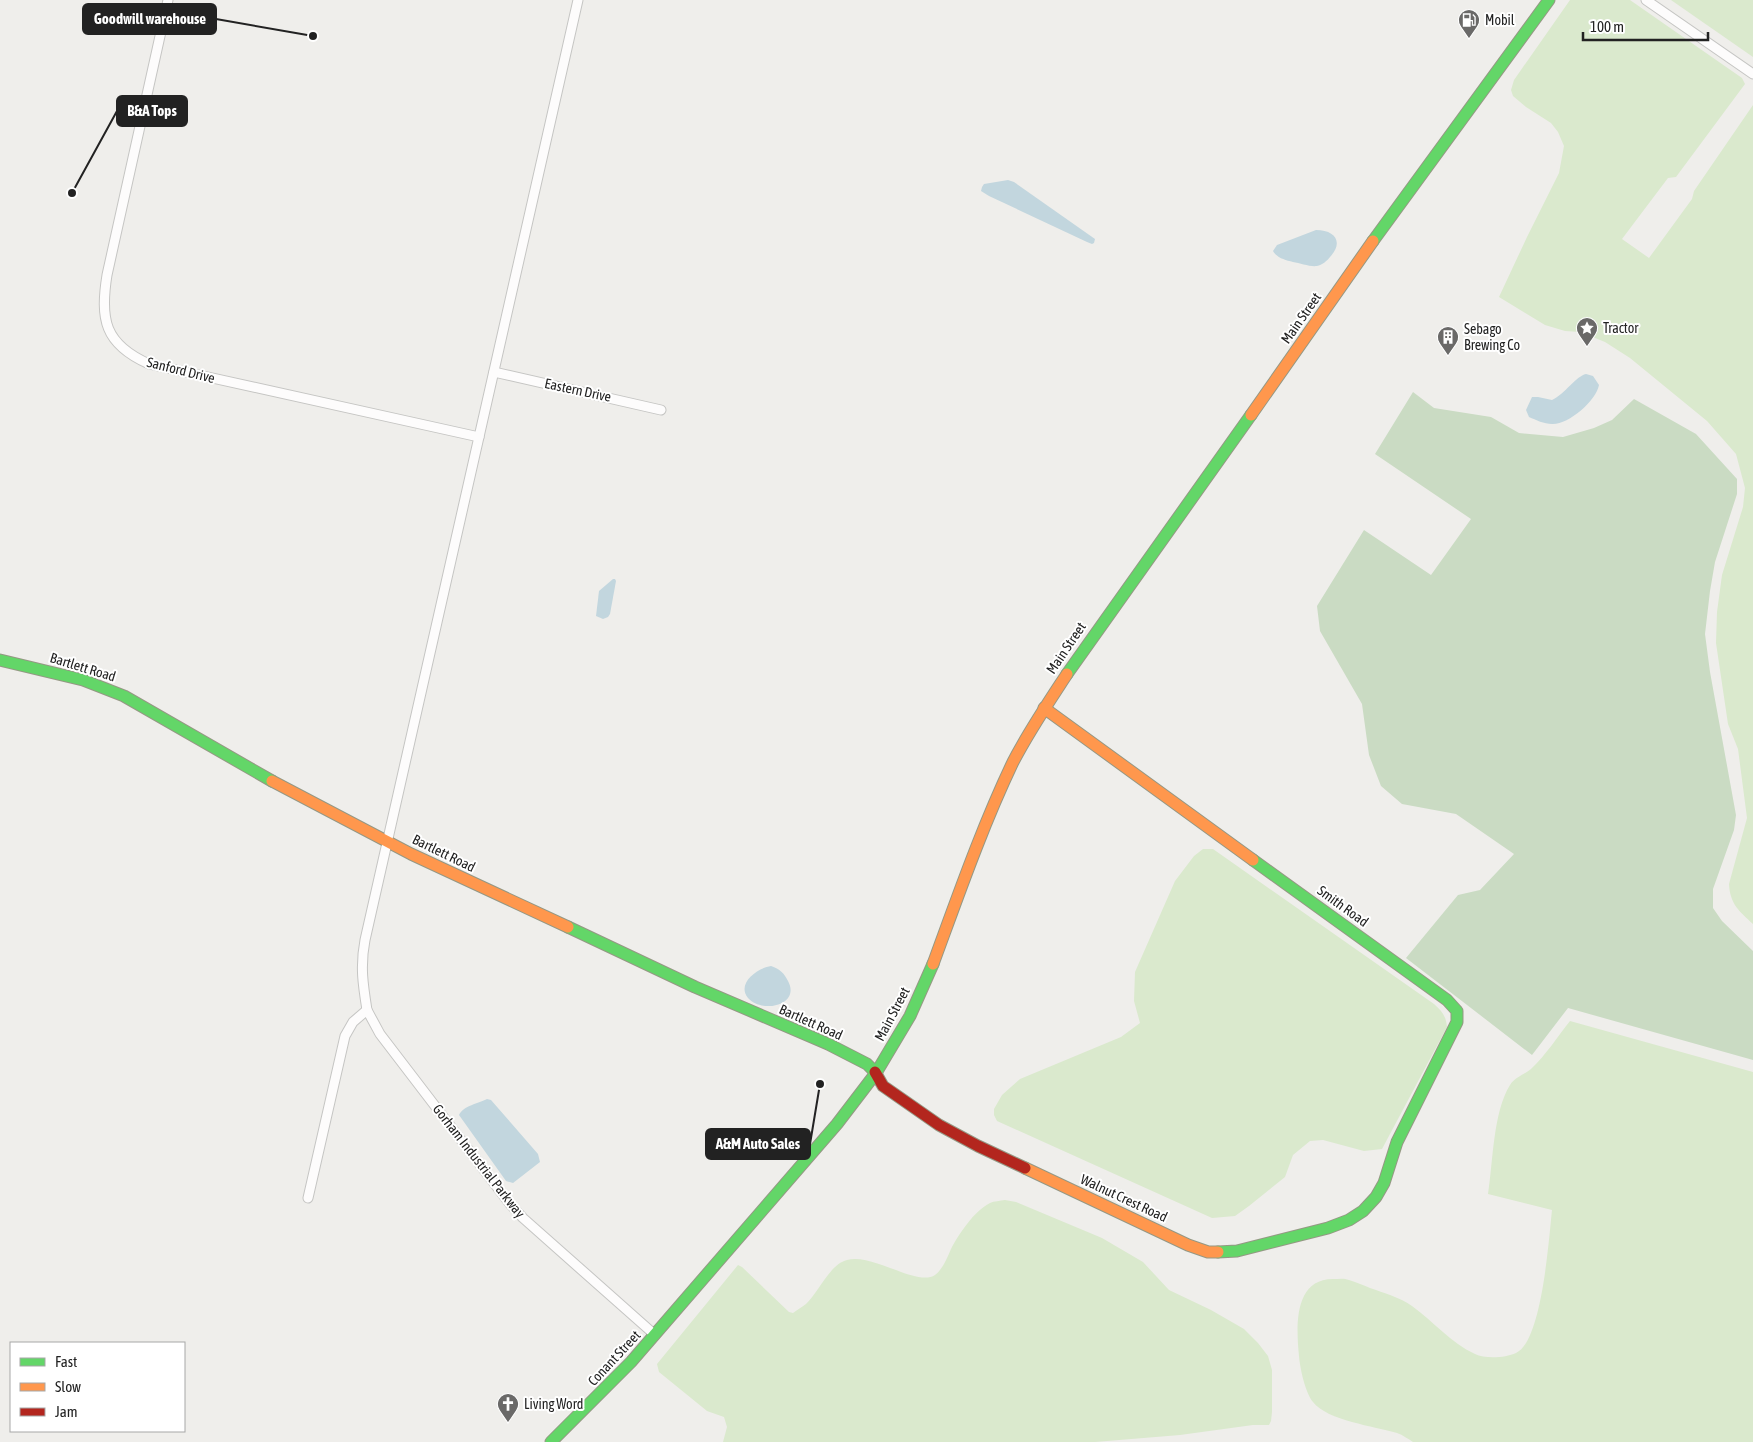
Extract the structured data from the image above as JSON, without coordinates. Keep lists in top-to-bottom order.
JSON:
{
  "streets": {
    "main road": [
      "Main Street",
      "Bartlett Road",
      "Smith Road",
      "Walnut Crest Road",
      "Conant Street"
    ],
    "street": ["Sanford Drive", "Eastern Drive", "Gorham Industrial Parkway"]
  },
  "crossings": [
    ["Main Street", "Bartlett Road"],
    ["Main Street", "Smith Road"],
    ["Main Street", "Gorham Industrial Parkway"],
    ["Main Street", "Walnut Crest Road"],
    ["Main Street", "Conant Street"],
    ["Bartlett Road", "Walnut Crest Road"],
    ["Smith Road", "Walnut Crest Road"],
    ["Gorham Industrial Parkway", "Conant Street"]
  ],
  "places": {
    "other": ["Goodwill warehouse", "B&A Tops", "A&M Auto Sales"],
    "fuel station": ["Mobil"],
    "place": ["Tractor"],
    "building": ["Sebago Brewing Co"],
    "church": ["Living Word"]
  },
  "legend": ["Fast", "Slow", "Jam"],
  "scale_bar": "100 m"
}
